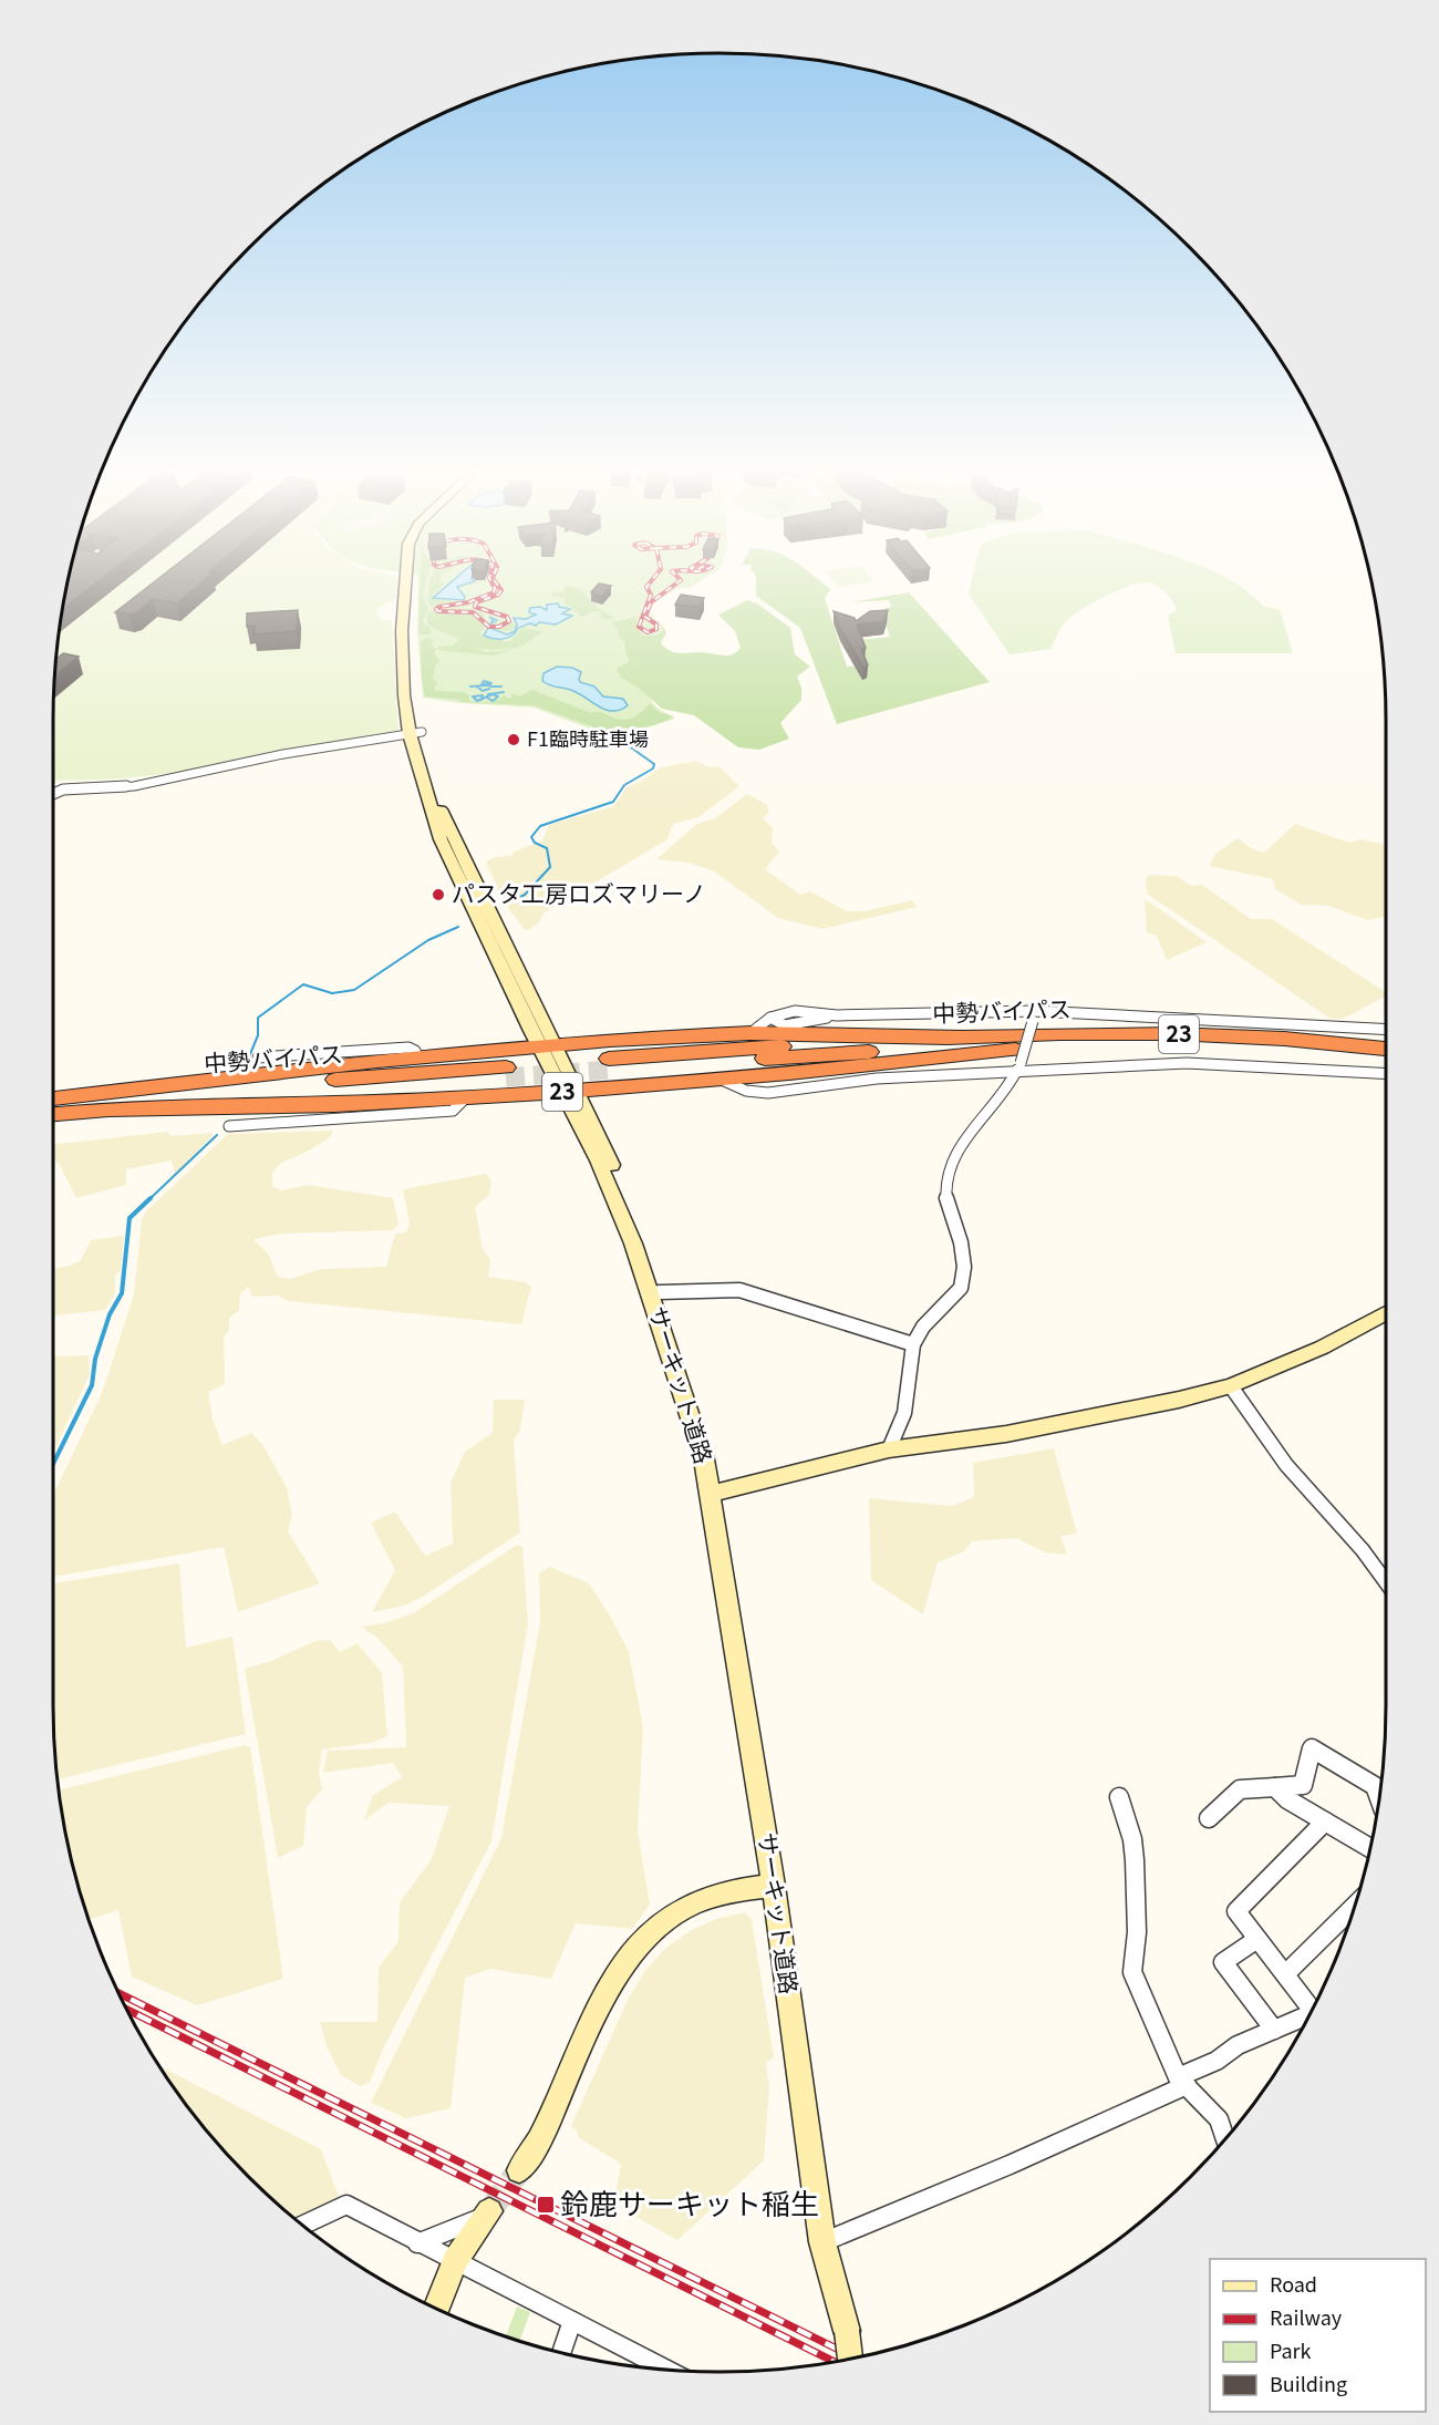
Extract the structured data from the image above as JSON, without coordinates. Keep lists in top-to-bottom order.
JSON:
{
  "streets": {
    "highway": ["中勢バイパス", "23"],
    "street": ["サーキット道路"]
  },
  "crossings": [
    ["中勢バイパス", "23"],
    ["23", "サーキット道路"]
  ],
  "places": {
    "other": ["F1臨時駐車場", "パスタ工房ロズマリーノ"],
    "transit": ["鈴鹿サーキット稲生"]
  },
  "legend": [
    "Road",
    "Railway",
    "Park",
    "Building"
  ]
}
